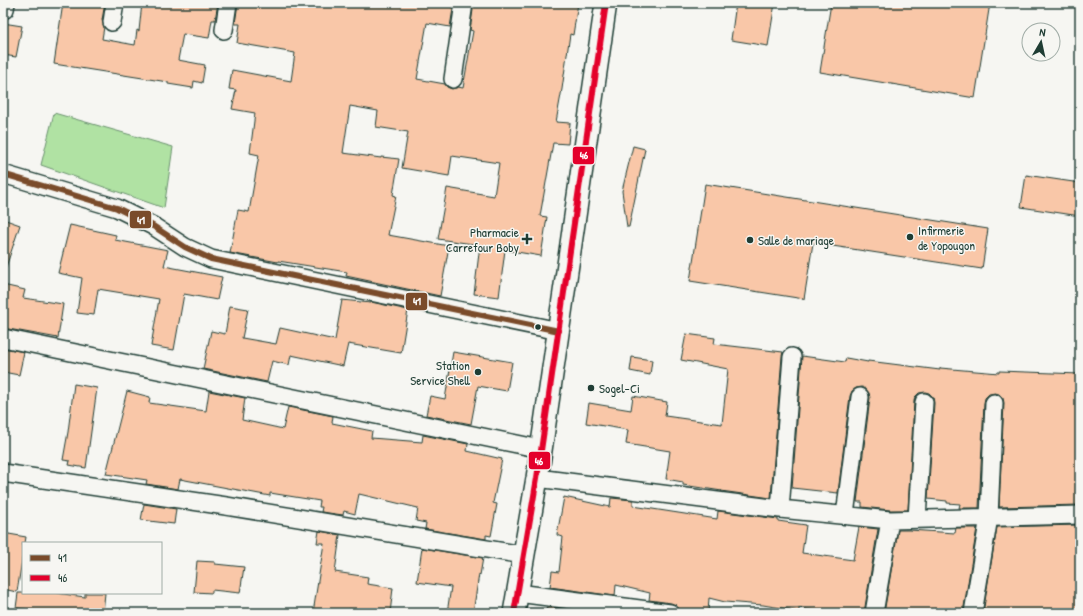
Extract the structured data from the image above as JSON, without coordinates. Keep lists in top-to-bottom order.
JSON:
{
  "places": {
    "other": [
      "Infirmerie de Yopougon",
      "Salle de mariage",
      "Station Service Shell",
      "Sogel-Ci"
    ],
    "health": ["Pharmacie Carrefour Boby"]
  },
  "lines": ["transit line 46", "transit line 41"],
  "legend": ["41", "46"],
  "north": "top"
}
